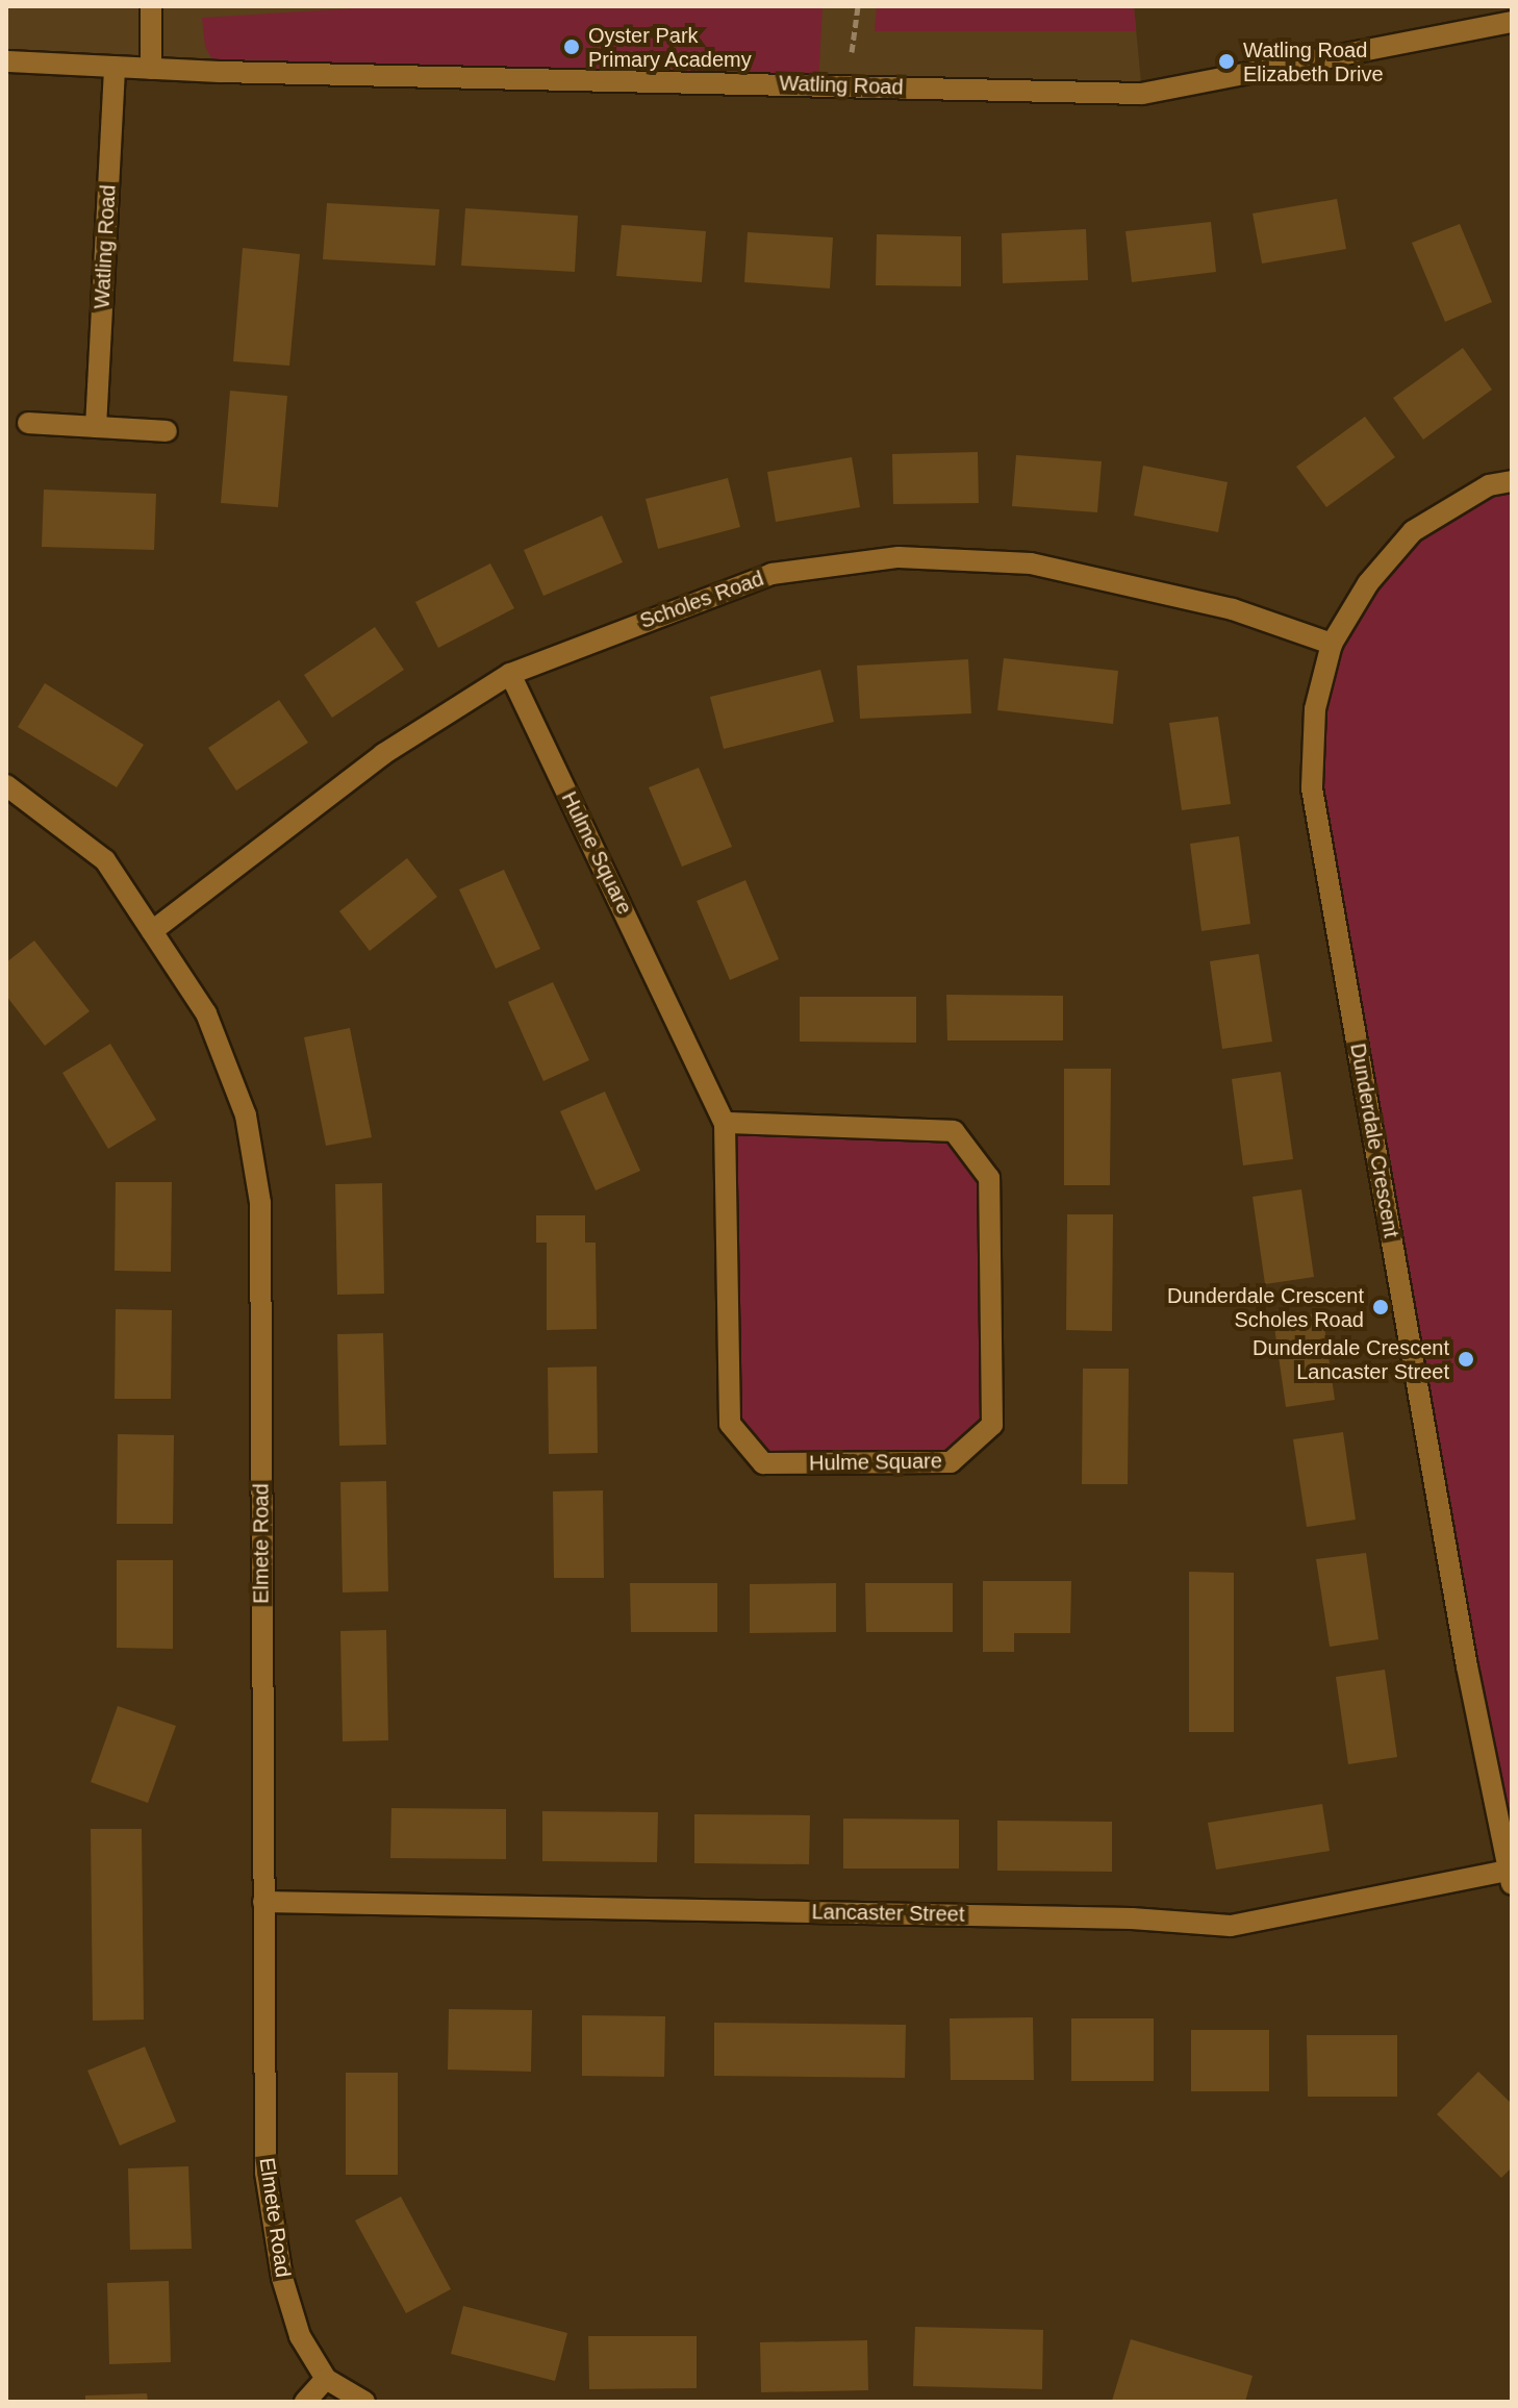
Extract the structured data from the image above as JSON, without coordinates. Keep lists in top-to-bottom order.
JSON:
{
  "streets": {
    "street": [
      "Watling Road",
      "Scholes Road",
      "Hulme Square",
      "Dunderdale Crescent",
      "Elmete Road",
      "Lancaster Street"
    ]
  },
  "crossings": [
    ["Scholes Road", "Hulme Square"],
    ["Scholes Road", "Dunderdale Crescent"],
    ["Scholes Road", "Elmete Road"],
    ["Dunderdale Crescent", "Lancaster Street"],
    ["Elmete Road", "Lancaster Street"]
  ],
  "places": [
    "Oyster Park Primary Academy",
    "Watling Road Elizabeth Drive",
    "Dunderdale Crescent Scholes Road",
    "Dunderdale Crescent Lancaster Street"
  ]
}
